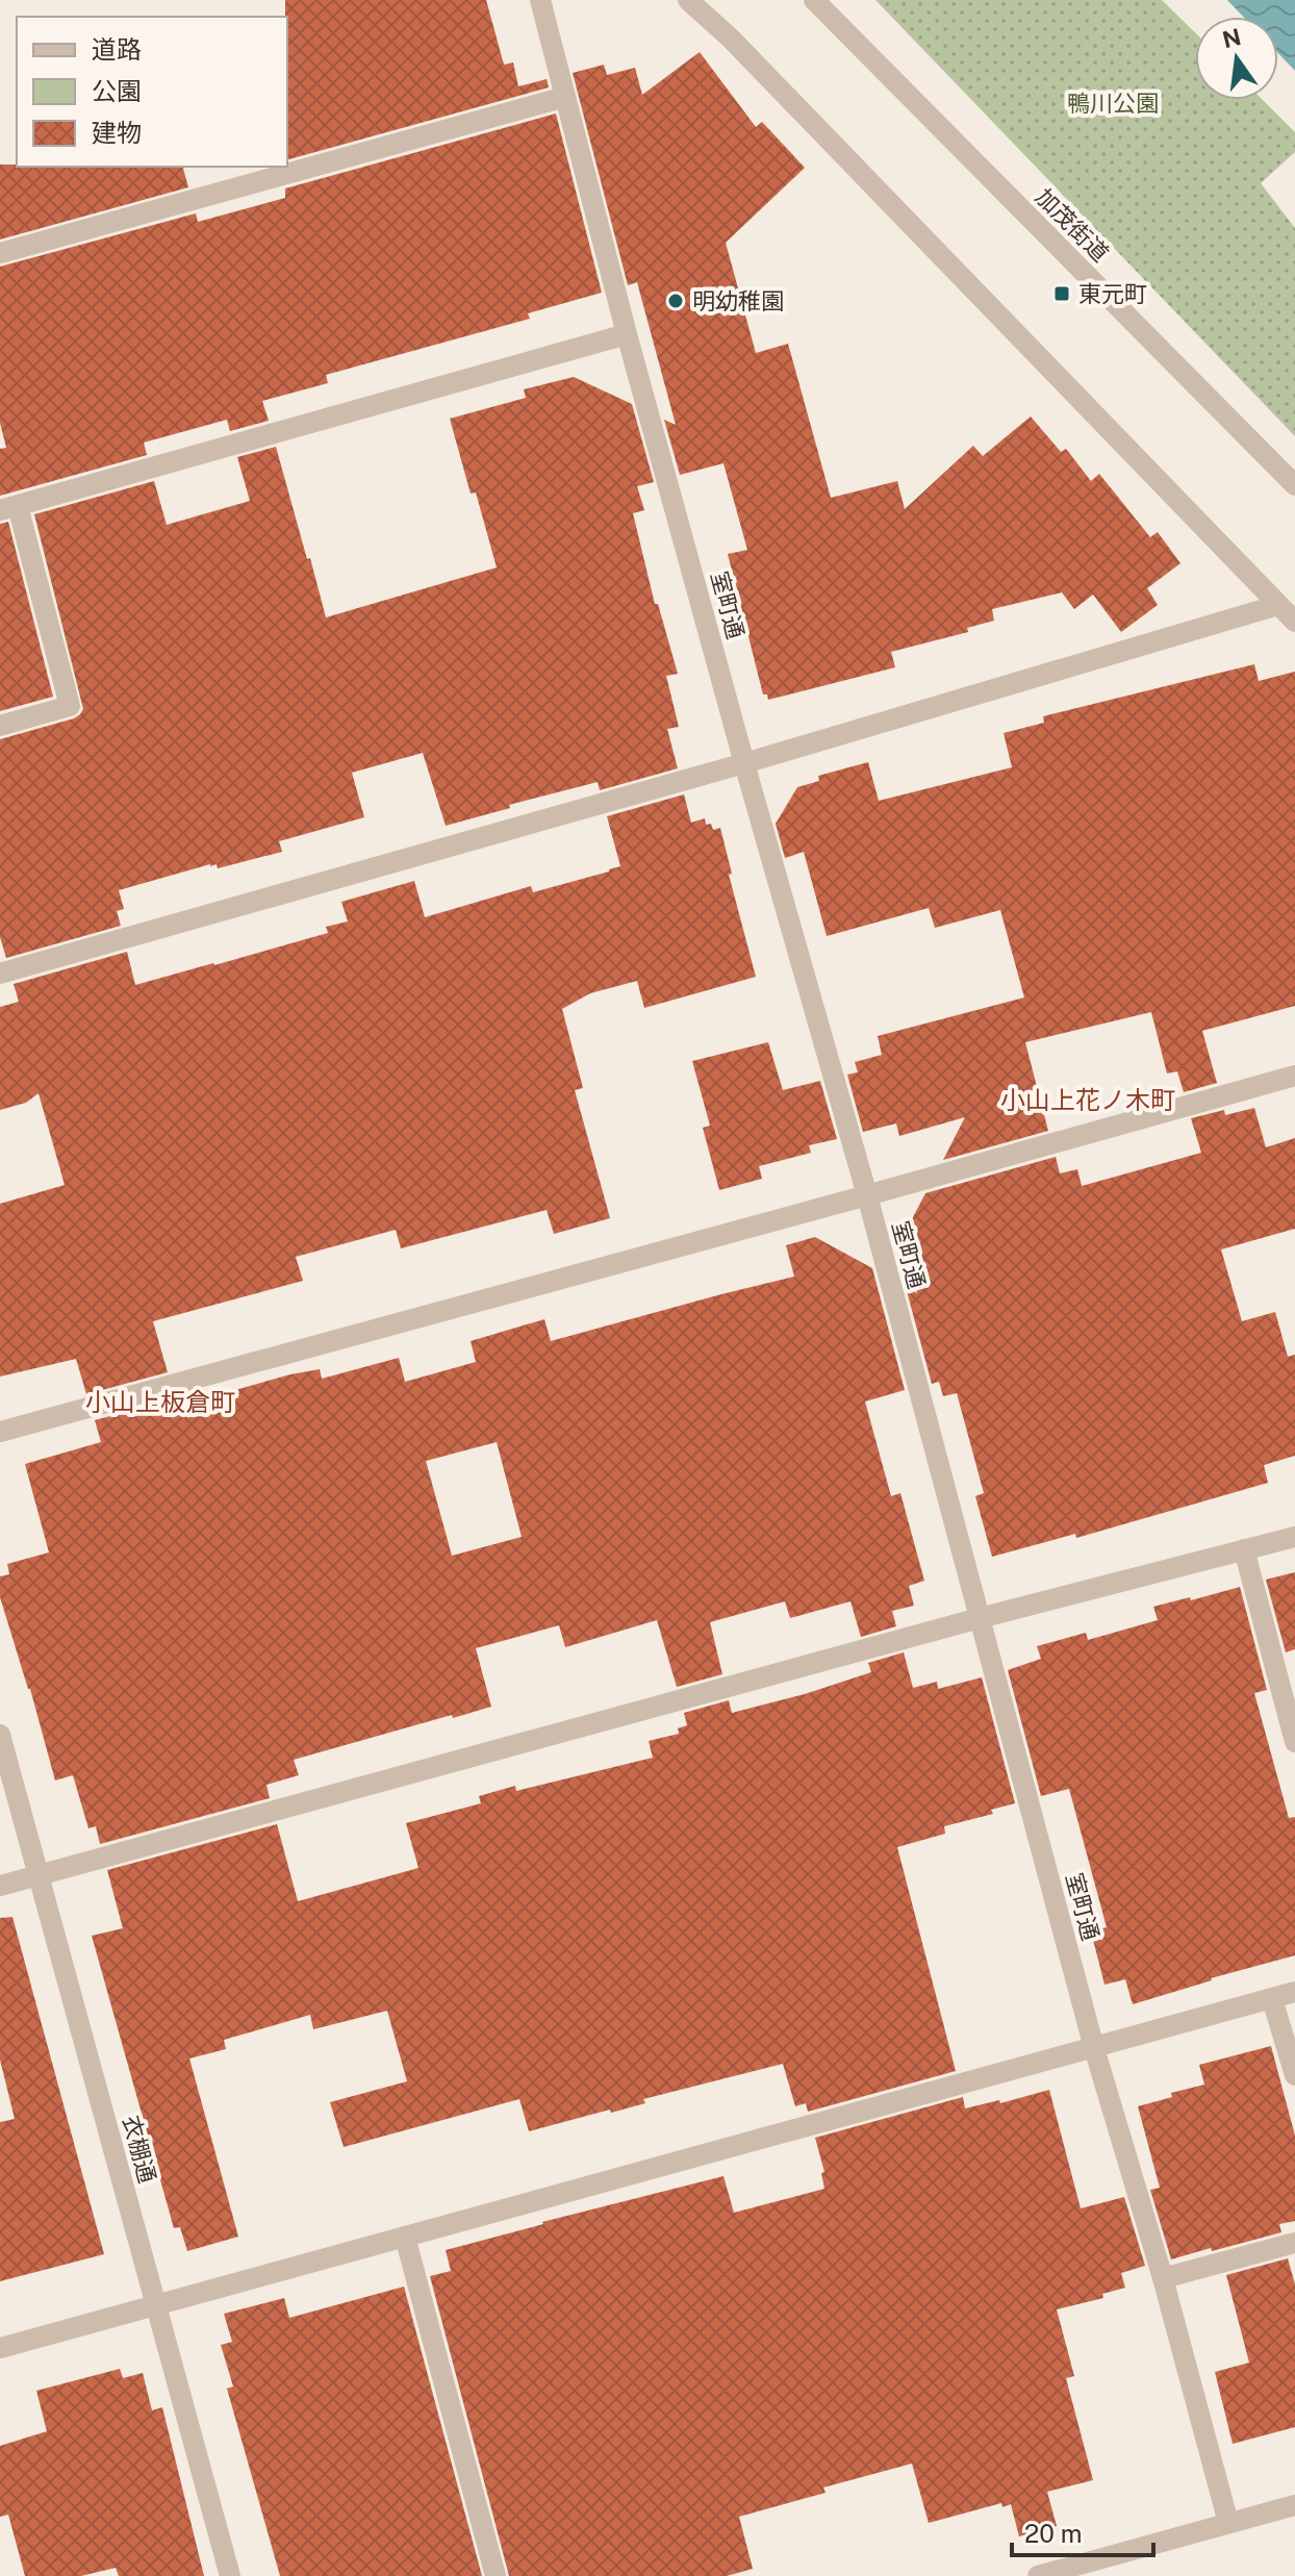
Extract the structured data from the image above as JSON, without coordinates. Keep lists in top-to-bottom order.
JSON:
{
  "streets": {
    "street": ["加茂街道", "室町通", "衣棚通"]
  },
  "districts": ["小山上花ノ木町", "小山上板倉町"],
  "parks": ["鴨川公園"],
  "places": {
    "transit": ["東元町"],
    "other": ["明幼稚園"]
  },
  "legend": ["道路", "公園", "建物"],
  "scale_bar": "20 m",
  "north": "top"
}
